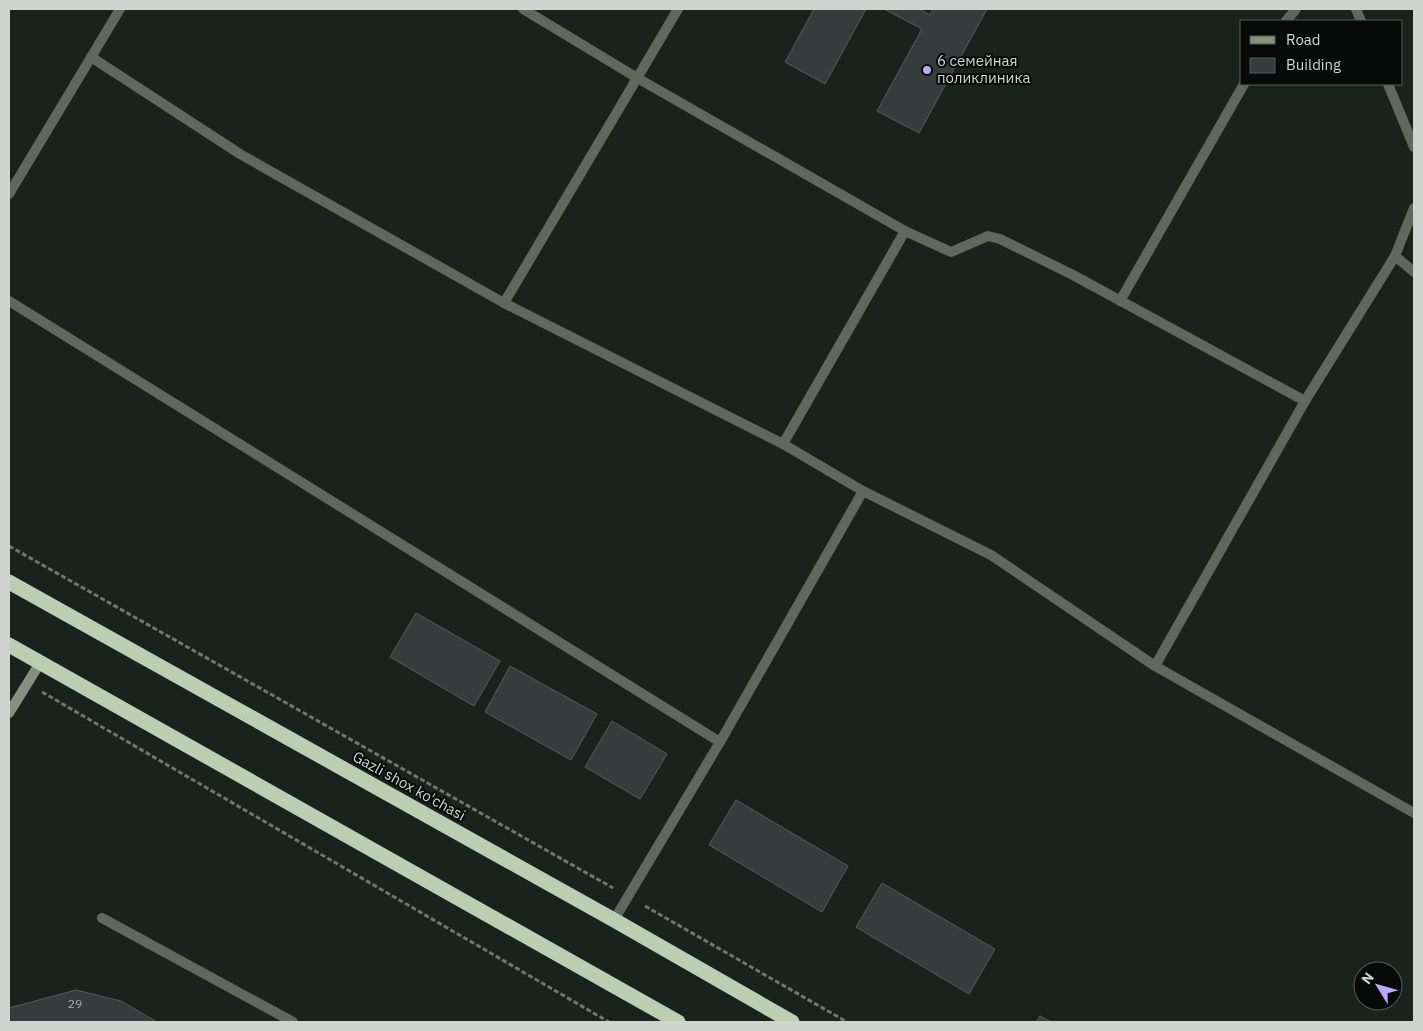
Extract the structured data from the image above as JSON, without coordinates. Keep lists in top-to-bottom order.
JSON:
{
  "streets": {
    "highway": ["Gazli shox ko'chasi"]
  },
  "places": ["6 семейная поликлиника"],
  "house_numbers": ["29"],
  "legend": ["Road", "Building"],
  "north": "top left"
}
